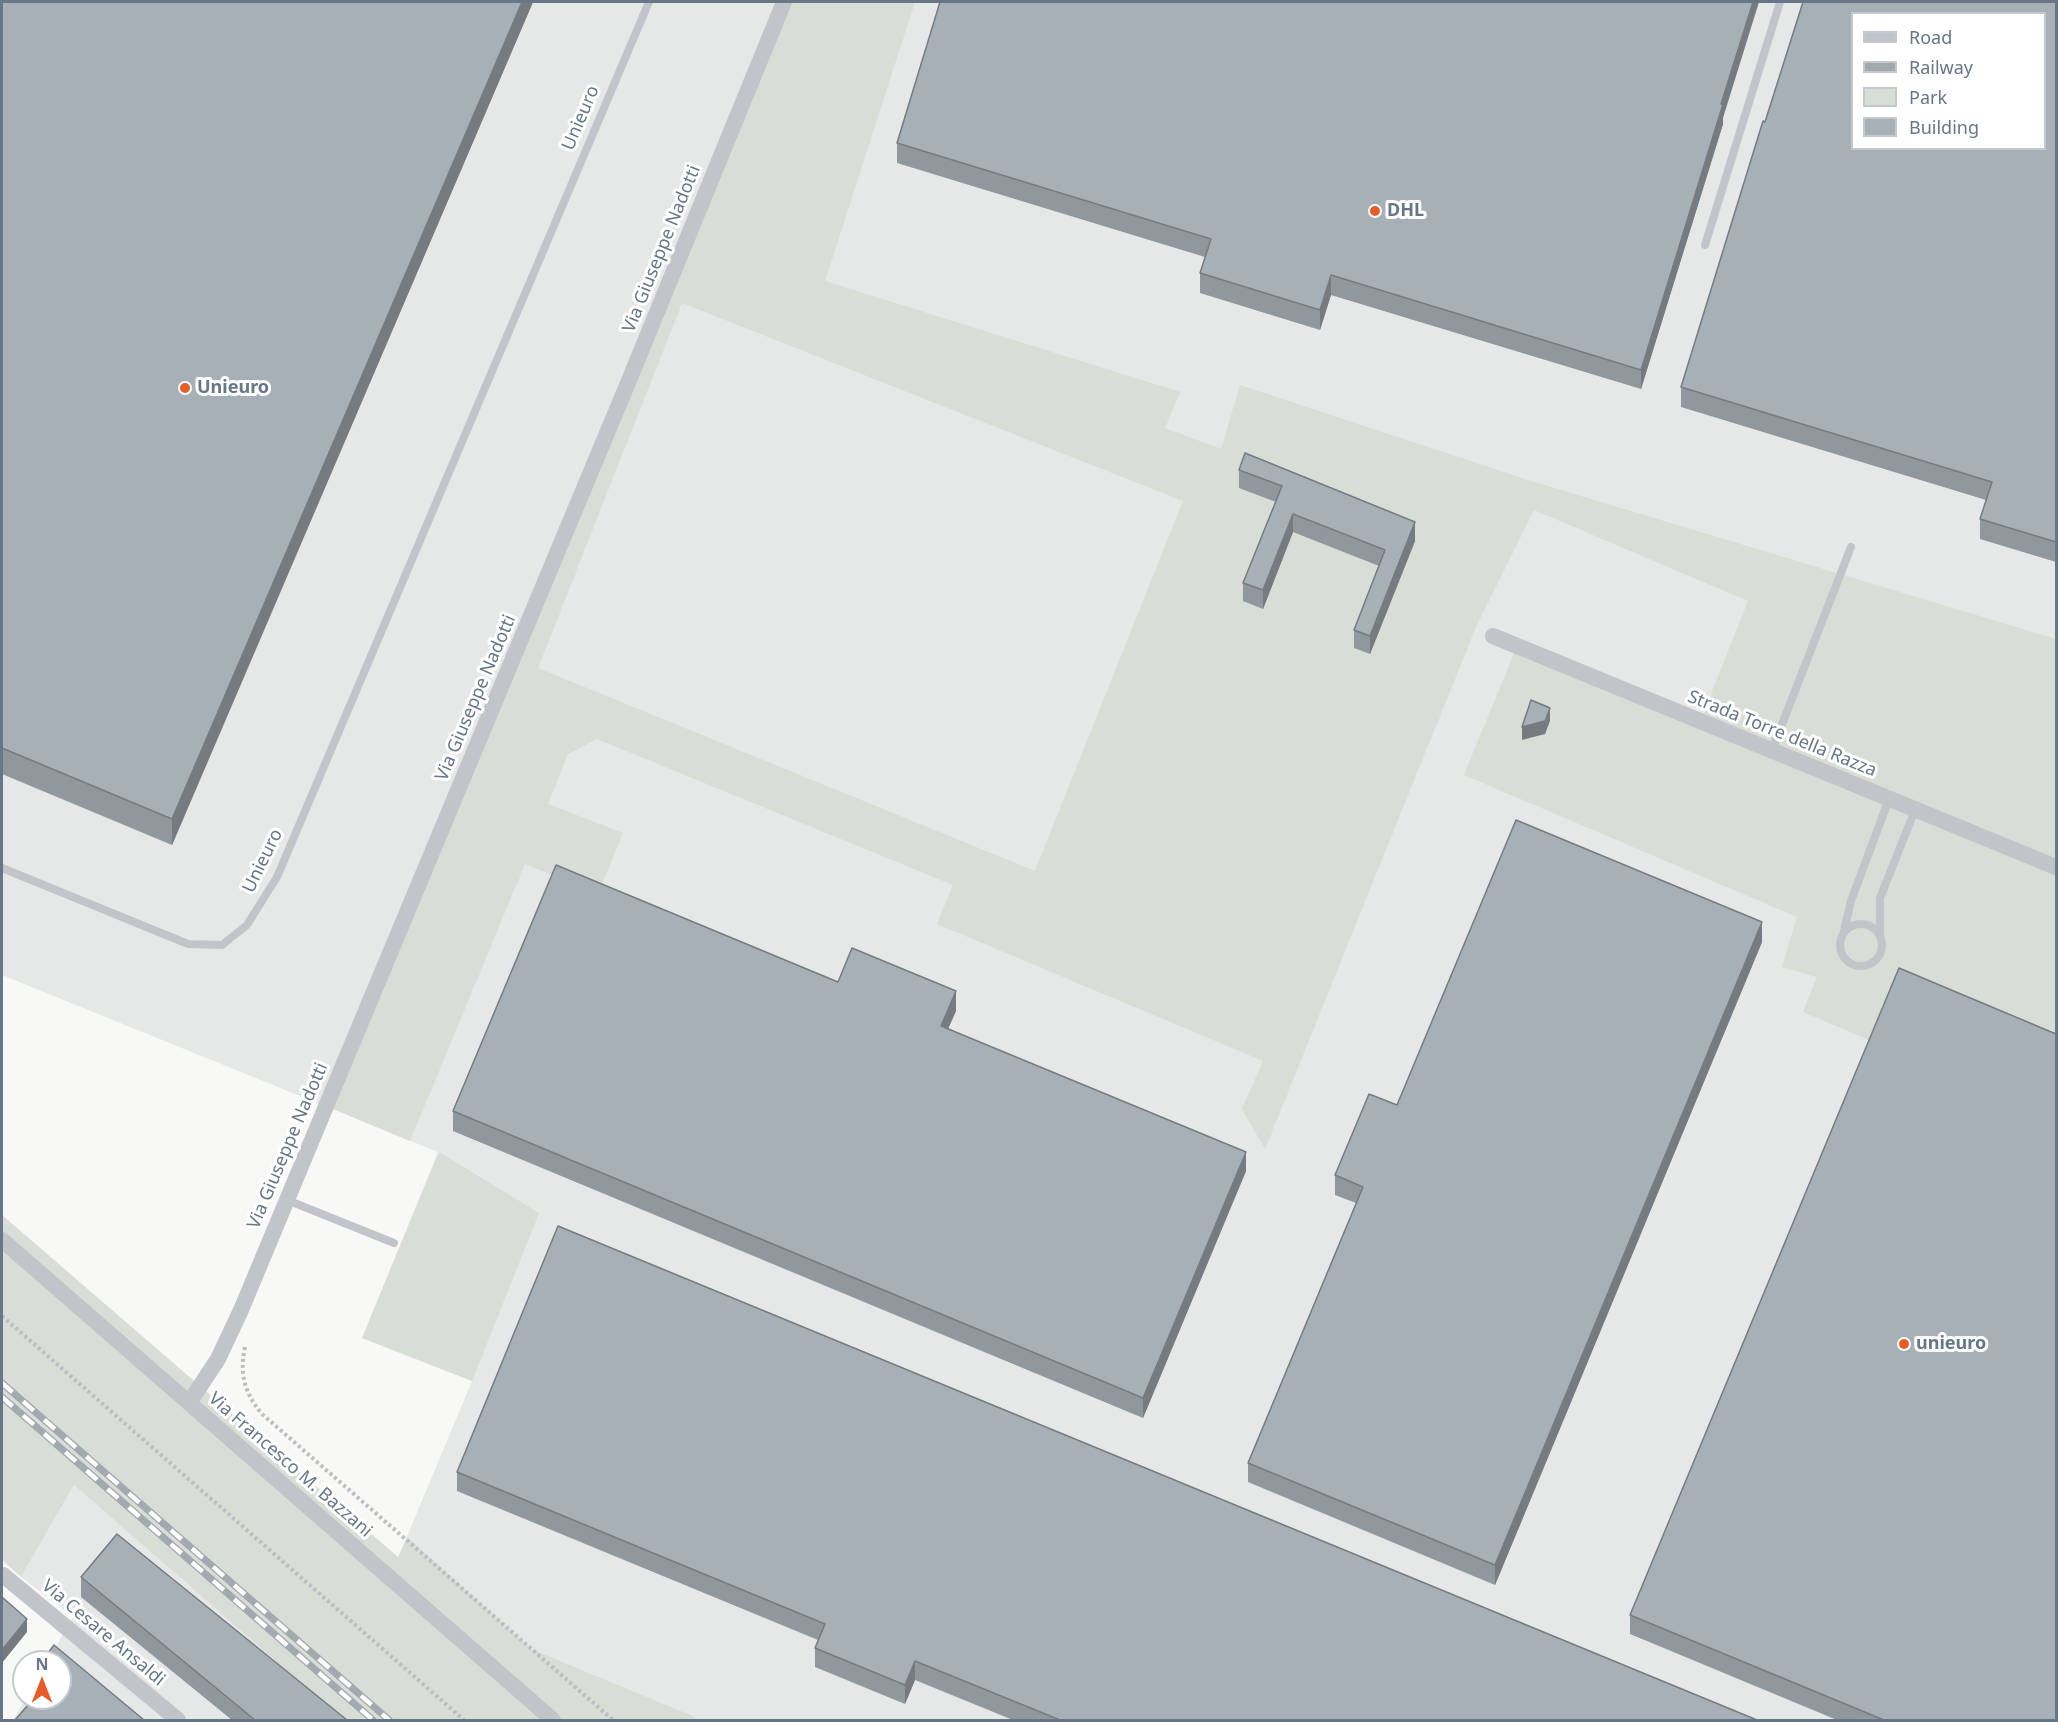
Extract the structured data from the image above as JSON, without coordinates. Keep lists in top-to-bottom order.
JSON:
{
  "streets": {
    "street": [
      "Via Giuseppe Nadotti",
      "Strada Torre della Razza",
      "Via Francesco M. Bazzani",
      "Via Cesare Ansaldi"
    ],
    "lane": ["Unieuro"]
  },
  "crossings": [
    ["Via Giuseppe Nadotti", "Via Francesco M. Bazzani"]
  ],
  "places": ["DHL", "Unieuro", "unieuro"],
  "legend": [
    "Road",
    "Railway",
    "Park",
    "Building"
  ],
  "north": "top"
}
